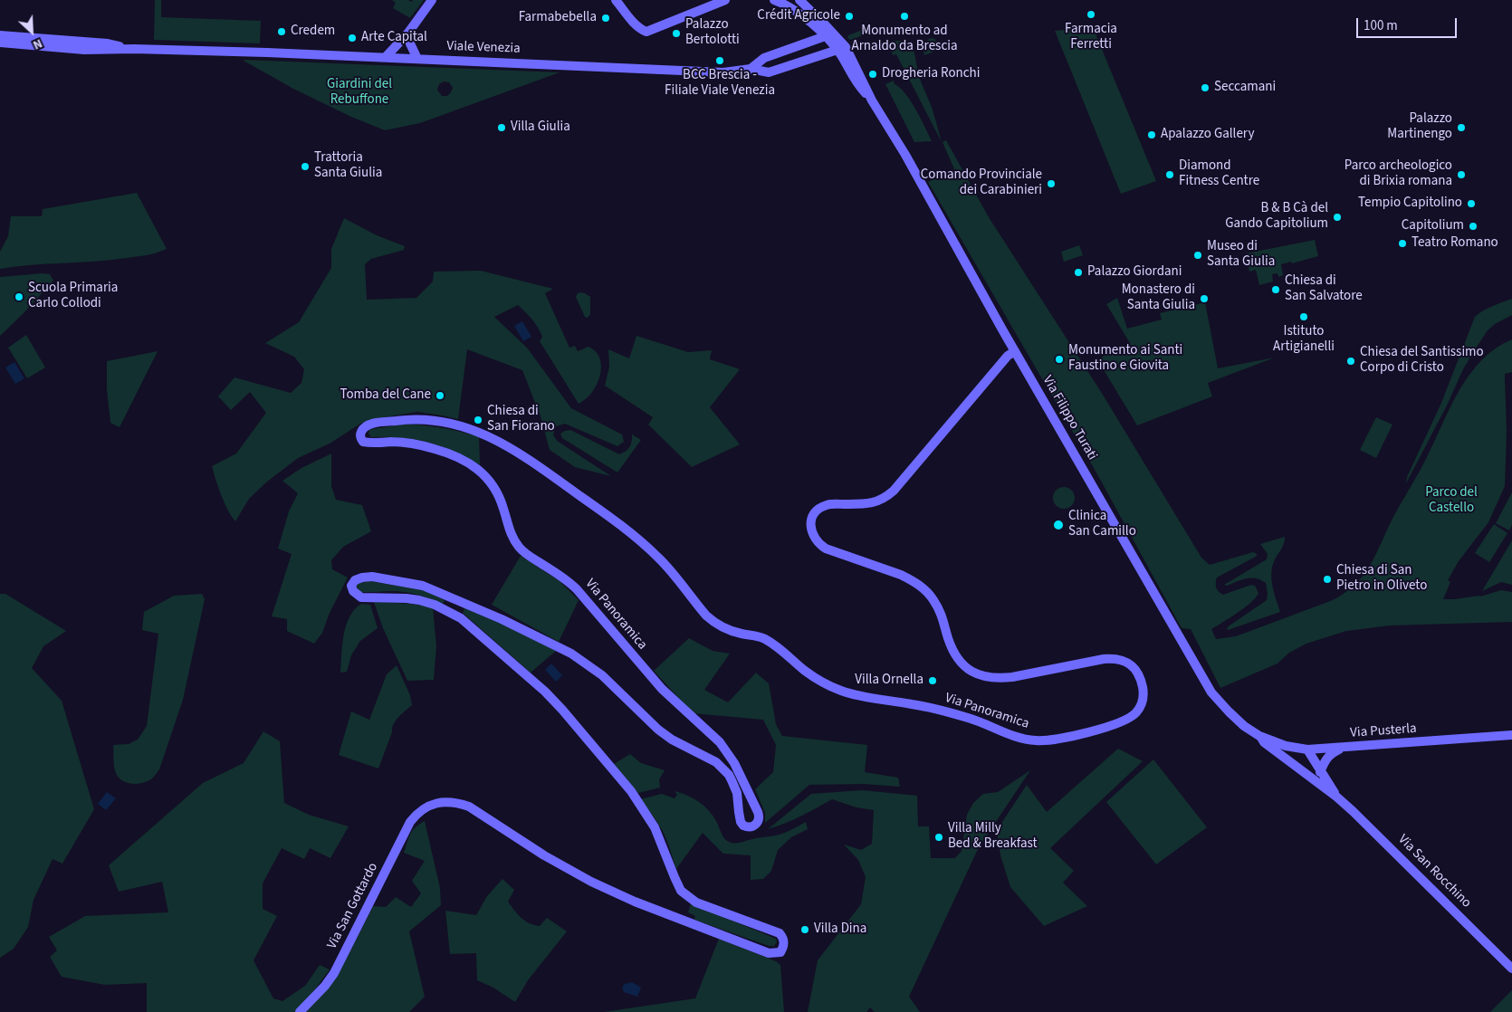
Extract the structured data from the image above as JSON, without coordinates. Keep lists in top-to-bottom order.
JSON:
{
  "streets": {
    "street": [
      "Viale Venezia",
      "Via Filippo Turati",
      "Via Panoramica",
      "Via Pusterla",
      "Via San Rocchino",
      "Via San Gottardo"
    ]
  },
  "crossings": [
    ["Viale Venezia", "Via Filippo Turati"],
    ["Via Filippo Turati", "Via Panoramica"],
    ["Via Filippo Turati", "Via Pusterla"],
    ["Via Filippo Turati", "Via San Rocchino"],
    ["Via Panoramica", "Via San Gottardo"],
    ["Via Pusterla", "Via San Rocchino"]
  ],
  "parks": ["Giardini del Rebuffone", "Parco del Castello"],
  "places": [
    "Farmacia Ferretti",
    "Crédit Agricole",
    "Monumento ad Arnaldo da Brescia",
    "Farmabebella",
    "Credem",
    "Palazzo Bertolotti",
    "Arte Capital",
    "BCC Brescia - Filiale Viale Venezia",
    "Drogheria Ronchi",
    "Seccamani",
    "Villa Giulia",
    "Palazzo Martinengo",
    "Apalazzo Gallery",
    "Trattoria Santa Giulia",
    "Diamond Fitness Centre",
    "Parco archeologico di Brixia romana",
    "Comando Provinciale dei Carabinieri",
    "Tempio Capitolino",
    "B & B Cà del Gando Capitolium",
    "Capitolium",
    "Teatro Romano",
    "Museo di Santa Giulia",
    "Palazzo Giordani",
    "Chiesa di San Salvatore",
    "Scuola Primaria Carlo Collodi",
    "Monastero di Santa Giulia",
    "Istituto Artigianelli",
    "Monumento ai Santi Faustino e Giovita",
    "Chiesa del Santissimo Corpo di Cristo",
    "Tomba del Cane",
    "Chiesa di San Fiorano",
    "Clinica San Camillo",
    "Chiesa di San Pietro in Oliveto",
    "Villa Ornella",
    "Villa Milly Bed & Breakfast",
    "Villa Dina"
  ],
  "scale_bar": "100 m",
  "north": "bottom right"
}
